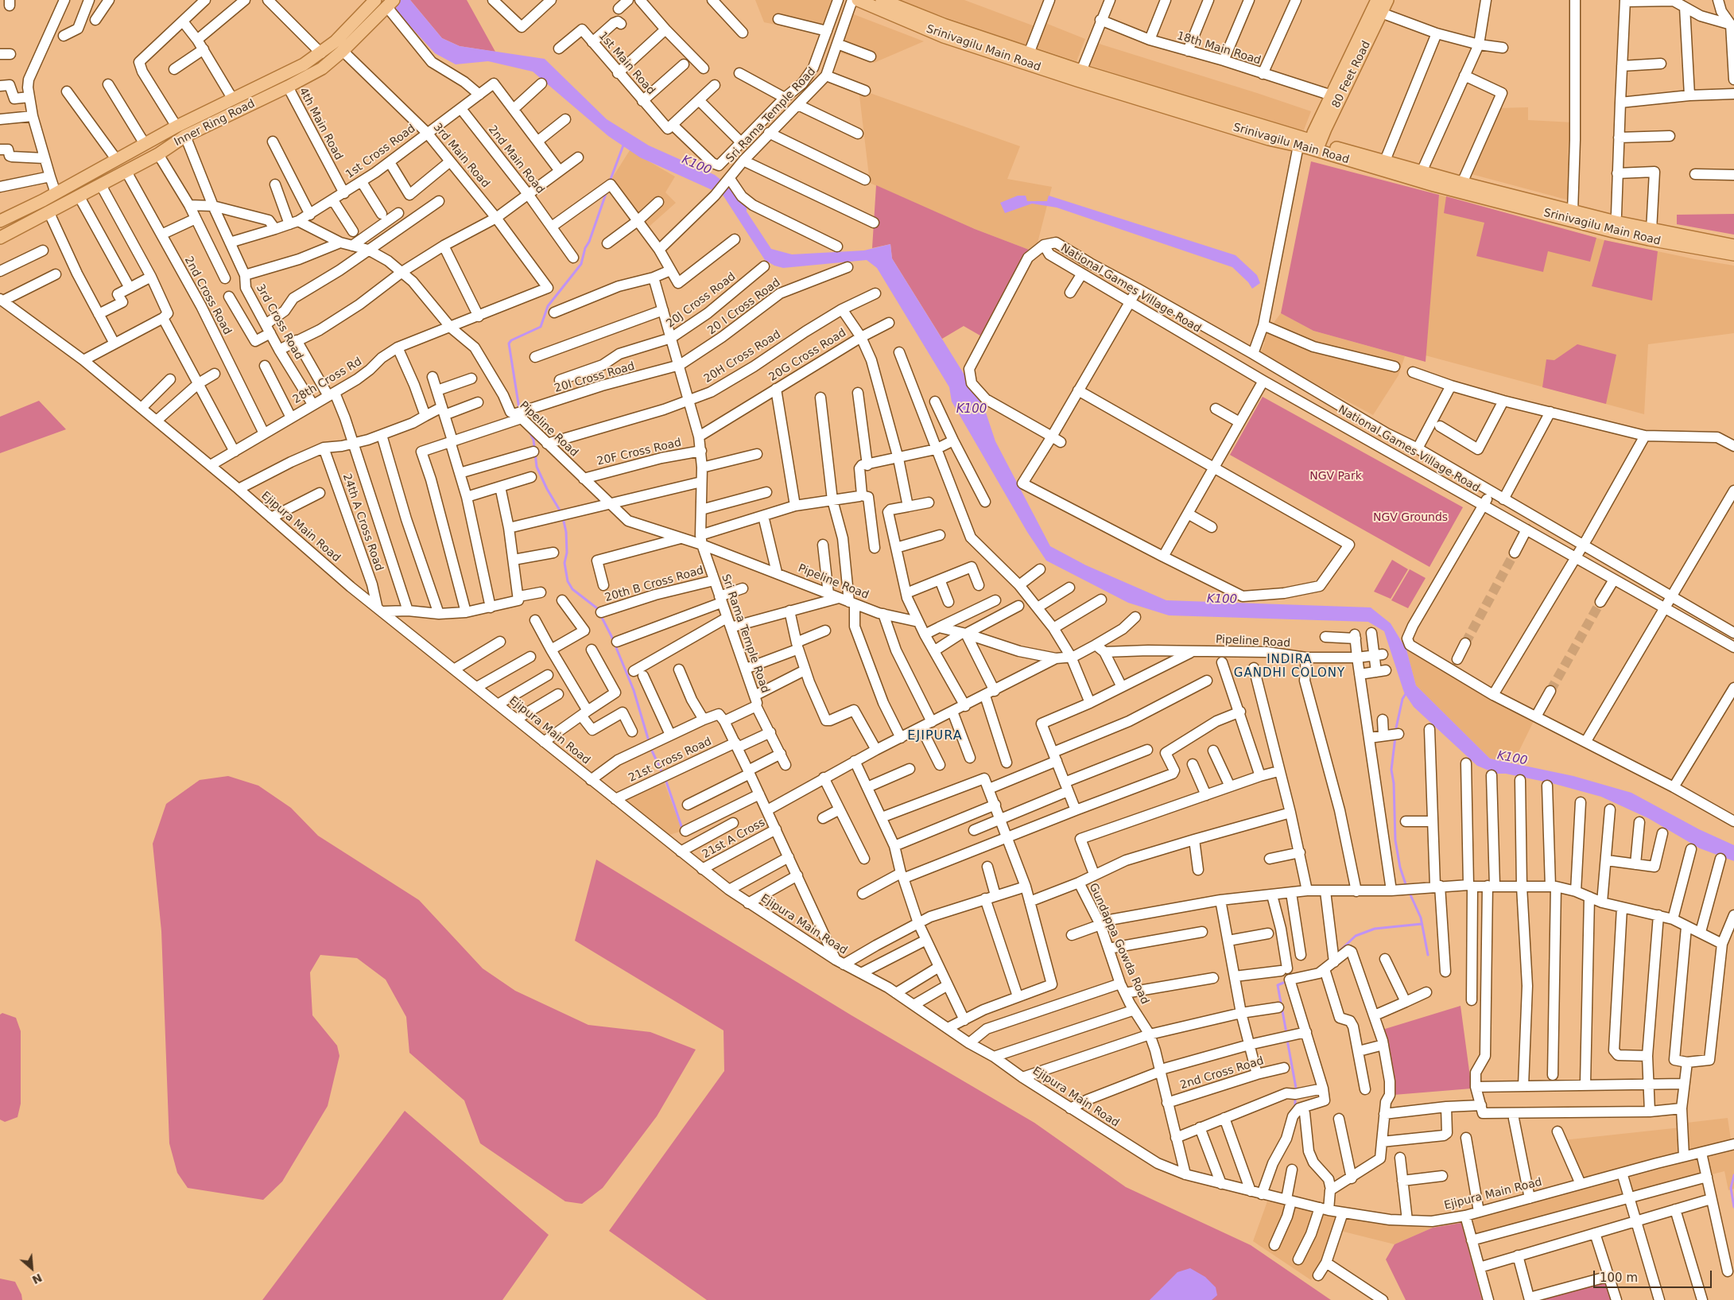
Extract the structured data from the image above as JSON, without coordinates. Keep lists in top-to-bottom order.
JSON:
{
  "streets": {
    "main road": ["Srinivagilu Main Road", "80 Feet Road", "Inner Ring Road"],
    "street": [
      "18th Main Road",
      "1st Main Road",
      "Sri Rama Temple Road",
      "4th Main Road",
      "1st Cross Road",
      "3rd Main Road",
      "2nd Main Road",
      "National Games Village Road",
      "2nd Cross Road",
      "20J Cross Road",
      "20 I Cross Road",
      "3rd Cross Road",
      "20G Cross Road",
      "20H Cross Road",
      "20I Cross Road",
      "28th Cross Rd",
      "Pipeline Road",
      "20F Cross Road",
      "24th A Cross Road",
      "Ejipura Main Road",
      "20th B Cross Road",
      "21st Cross Road",
      "21st A Cross",
      "Gundappa Gowda Road"
    ]
  },
  "crossings": [
    ["Srinivagilu Main Road", "80 Feet Road"],
    ["18th Main Road", "80 Feet Road"],
    ["Sri Rama Temple Road", "20J Cross Road"],
    ["Sri Rama Temple Road", "20 I Cross Road"],
    ["Sri Rama Temple Road", "20G Cross Road"],
    ["Sri Rama Temple Road", "20H Cross Road"],
    ["Sri Rama Temple Road", "20I Cross Road"],
    ["Sri Rama Temple Road", "Pipeline Road"],
    ["Sri Rama Temple Road", "20F Cross Road"],
    ["Sri Rama Temple Road", "20th B Cross Road"],
    ["Inner Ring Road", "4th Main Road"],
    ["Inner Ring Road", "3rd Main Road"],
    ["Inner Ring Road", "2nd Cross Road"],
    ["Inner Ring Road", "3rd Cross Road"],
    ["4th Main Road", "1st Cross Road"],
    ["1st Cross Road", "3rd Main Road"],
    ["1st Cross Road", "2nd Main Road"],
    ["1st Cross Road", "Pipeline Road"],
    ["3rd Main Road", "28th Cross Rd"],
    ["2nd Cross Road", "28th Cross Rd"],
    ["2nd Cross Road", "Gundappa Gowda Road"],
    ["20 I Cross Road", "20I Cross Road"],
    ["3rd Cross Road", "28th Cross Rd"],
    ["20H Cross Road", "Pipeline Road"],
    ["20I Cross Road", "Pipeline Road"],
    ["28th Cross Rd", "Pipeline Road"],
    ["28th Cross Rd", "Ejipura Main Road"],
    ["Pipeline Road", "20F Cross Road"],
    ["24th A Cross Road", "Ejipura Main Road"],
    ["Ejipura Main Road", "21st Cross Road"],
    ["Ejipura Main Road", "21st A Cross"],
    ["Ejipura Main Road", "Gundappa Gowda Road"]
  ],
  "districts": ["INDIRA GANDHI COLONY", "EJIPURA"],
  "water": ["K100"],
  "parks": ["NGV Park", "NGV Grounds"],
  "scale_bar": "100 m",
  "north": "bottom right"
}
